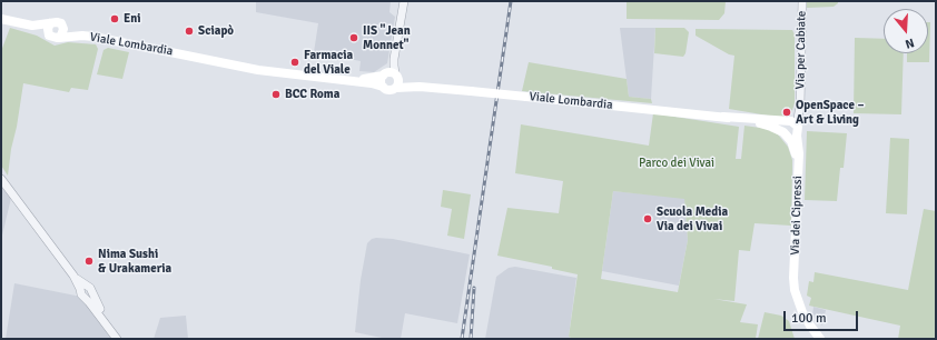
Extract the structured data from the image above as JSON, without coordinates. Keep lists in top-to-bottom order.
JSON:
{
  "streets": {
    "main road": ["Viale Lombardia", "Via dei Cipressi"],
    "street": ["Via per Cabiate"]
  },
  "crossings": [
    ["Viale Lombardia", "Via per Cabiate"],
    ["Viale Lombardia", "Via dei Cipressi"],
    ["Via per Cabiate", "Via dei Cipressi"]
  ],
  "parks": ["Parco dei Vivai"],
  "places": [
    "Eni",
    "Sciapò",
    "IIS \"Jean Monnet\"",
    "Farmacia del Viale",
    "BCC Roma",
    "OpenSpace – Art & Living",
    "Scuola Media Via dei Vivai",
    "Nima Sushi & Urakameria"
  ],
  "scale_bar": "100 m",
  "north": "bottom"
}
